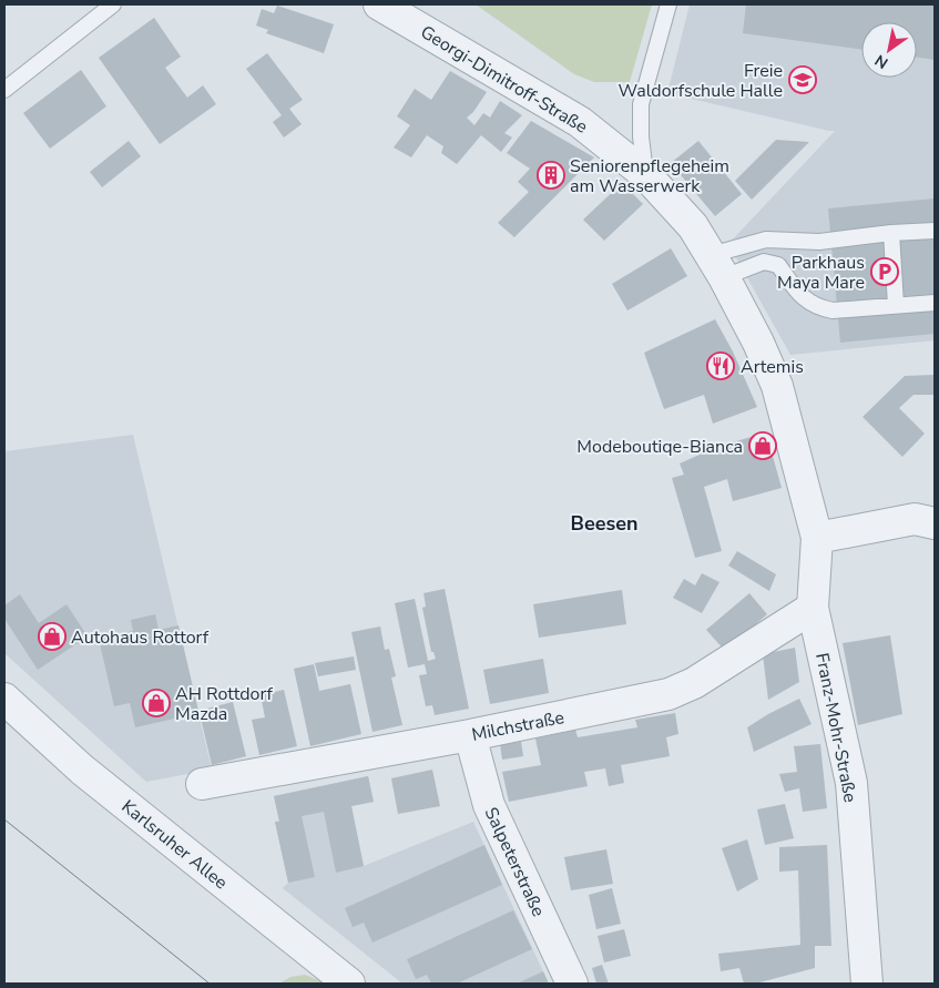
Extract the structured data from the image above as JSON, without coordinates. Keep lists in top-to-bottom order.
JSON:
{
  "streets": {
    "street": [
      "Georgi-Dimitroff-Straße",
      "Milchstraße",
      "Franz-Mohr-Straße",
      "Karlsruher Allee",
      "Salpeterstraße"
    ]
  },
  "crossings": [
    ["Georgi-Dimitroff-Straße", "Franz-Mohr-Straße"],
    ["Milchstraße", "Franz-Mohr-Straße"],
    ["Milchstraße", "Salpeterstraße"]
  ],
  "districts": ["Beesen"],
  "places": {
    "school or university": ["Freie Waldorfschule Halle"],
    "building": ["Seniorenpflegeheim am Wasserwerk"],
    "parking": ["Parkhaus Maya Mare"],
    "restaurant": ["Artemis"],
    "shop": ["Modeboutiqe-Bianca", "Autohaus Rottorf", "AH Rottdorf Mazda"]
  },
  "north": "bottom left"
}
